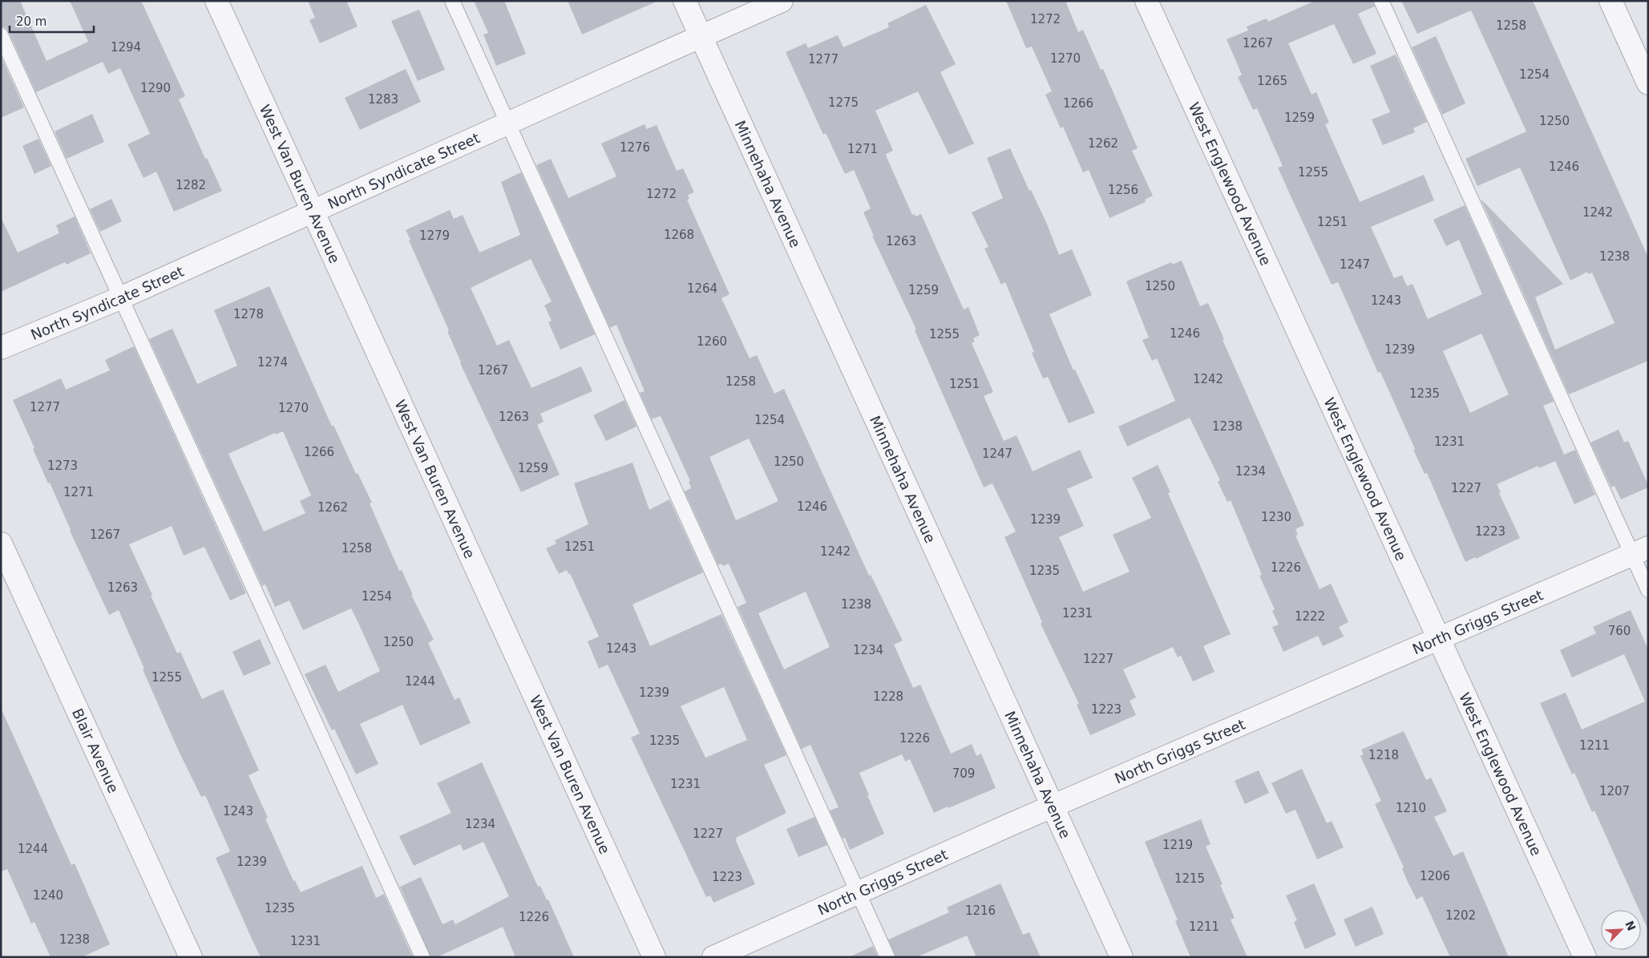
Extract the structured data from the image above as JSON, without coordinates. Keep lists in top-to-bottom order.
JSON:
{
  "streets": {
    "street": [
      "North Syndicate Street",
      "West Van Buren Avenue",
      "Minnehaha Avenue",
      "West Englewood Avenue",
      "North Griggs Street",
      "Blair Avenue"
    ]
  },
  "crossings": [
    ["North Syndicate Street", "West Van Buren Avenue"],
    ["North Syndicate Street", "Minnehaha Avenue"],
    ["Minnehaha Avenue", "North Griggs Street"],
    ["West Englewood Avenue", "North Griggs Street"]
  ],
  "house_numbers": [
    "1272",
    "1258",
    "1267",
    "1294",
    "1270",
    "1277",
    "1254",
    "1265",
    "1290",
    "1283",
    "1275",
    "1266",
    "1259",
    "1250",
    "1262",
    "1276",
    "1271",
    "1246",
    "1255",
    "1282",
    "1256",
    "1272",
    "1242",
    "1251",
    "1268",
    "1279",
    "1263",
    "1238",
    "1247",
    "1250",
    "1264",
    "1259",
    "1243",
    "1278",
    "1246",
    "1255",
    "1260",
    "1239",
    "1274",
    "1267",
    "1242",
    "1258",
    "1251",
    "1235",
    "1277",
    "1270",
    "1263",
    "1254",
    "1238",
    "1231",
    "1266",
    "1247",
    "1250",
    "1273",
    "1259",
    "1234",
    "1227",
    "1271",
    "1246",
    "1262",
    "1230",
    "1239",
    "1223",
    "1267",
    "1251",
    "1258",
    "1242",
    "1226",
    "1235",
    "1263",
    "1254",
    "1238",
    "1231",
    "1222",
    "760",
    "1250",
    "1243",
    "1234",
    "1227",
    "1255",
    "1244",
    "1239",
    "1228",
    "1223",
    "1226",
    "1235",
    "1211",
    "1218",
    "709",
    "1231",
    "1207",
    "1210",
    "1243",
    "1234",
    "1227",
    "1219",
    "1244",
    "1239",
    "1206",
    "1223",
    "1215",
    "1240",
    "1235",
    "1216",
    "1202",
    "1226",
    "1211",
    "1238",
    "1231"
  ],
  "scale_bar": "20 m",
  "north": "top right"
}
